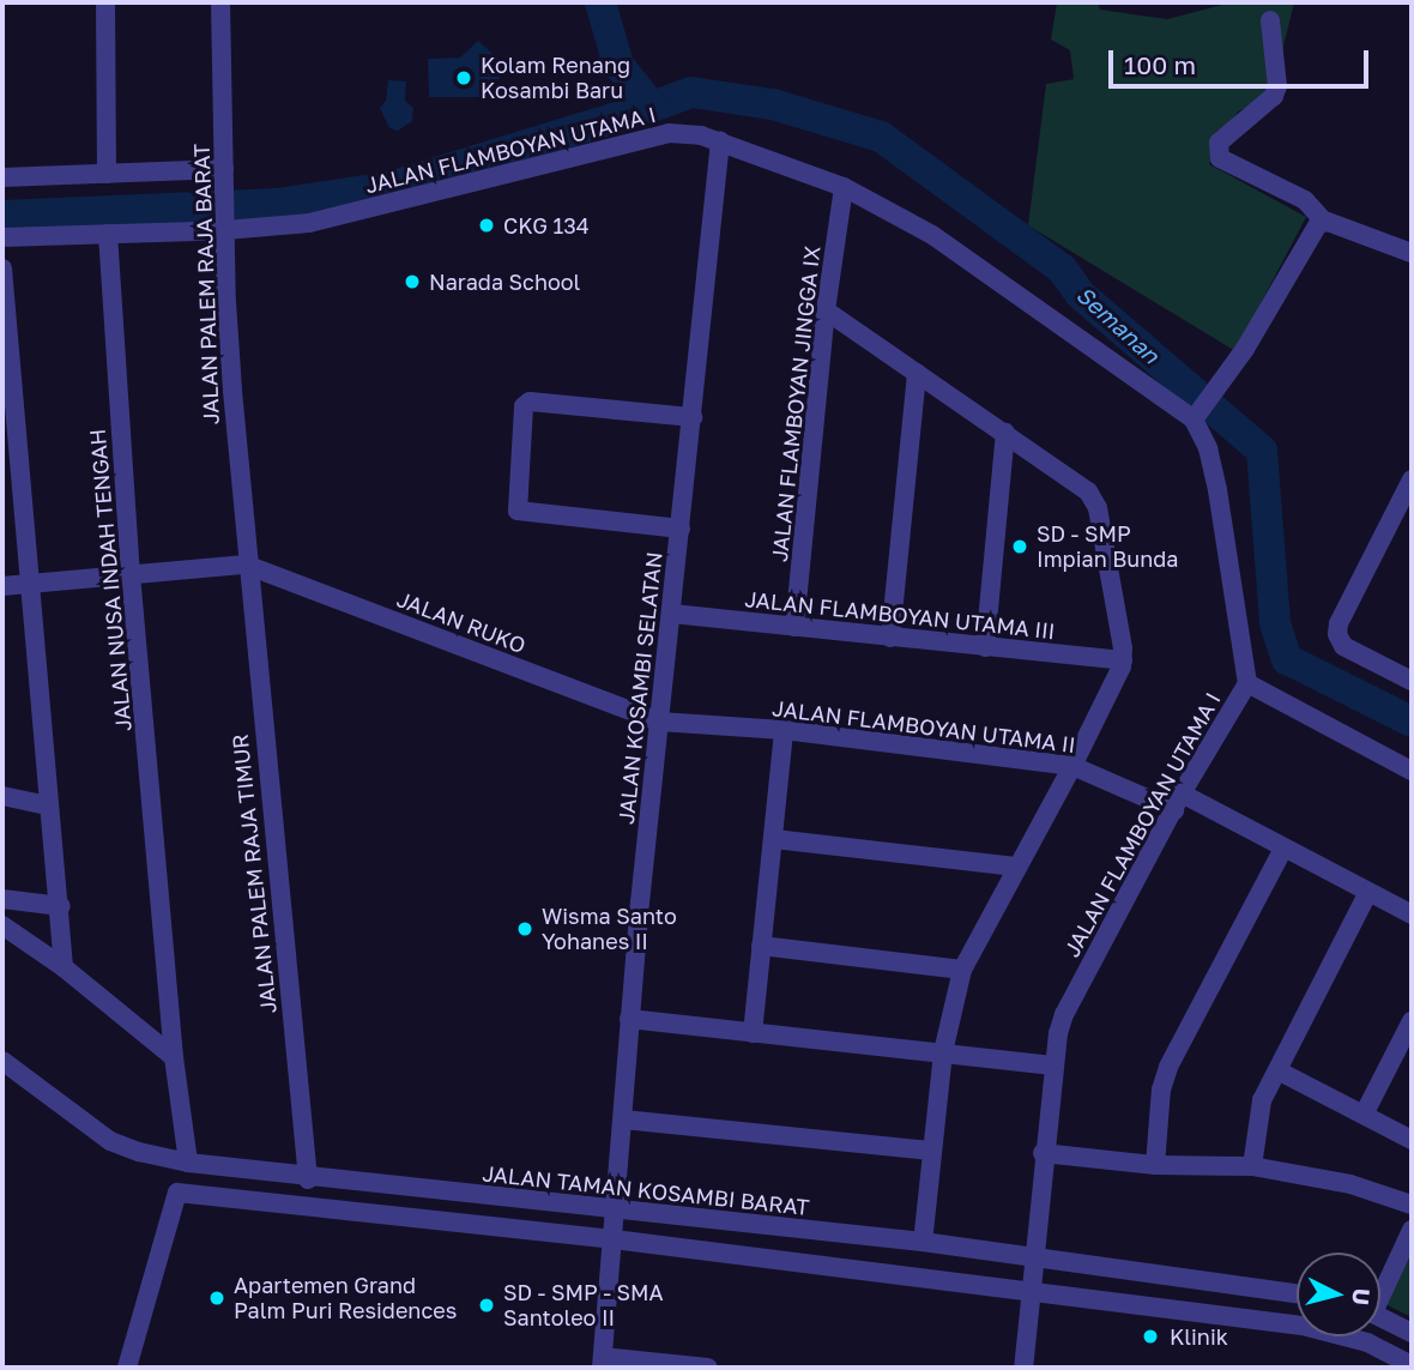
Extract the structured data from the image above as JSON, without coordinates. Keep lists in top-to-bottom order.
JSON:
{
  "streets": {
    "street": [
      "JALAN FLAMBOYAN UTAMA I",
      "JALAN PALEM RAJA BARAT",
      "JALAN FLAMBOYAN JINGGA IX",
      "JALAN NUSA INDAH TENGAH",
      "JALAN FLAMBOYAN UTAMA III",
      "JALAN RUKO",
      "JALAN KOSAMBI SELATAN",
      "JALAN FLAMBOYAN UTAMA II",
      "JALAN PALEM RAJA TIMUR",
      "JALAN TAMAN KOSAMBI BARAT"
    ]
  },
  "crossings": [
    ["JALAN FLAMBOYAN UTAMA I", "JALAN PALEM RAJA BARAT"],
    ["JALAN FLAMBOYAN UTAMA I", "JALAN FLAMBOYAN JINGGA IX"],
    ["JALAN FLAMBOYAN UTAMA I", "JALAN NUSA INDAH TENGAH"],
    ["JALAN FLAMBOYAN UTAMA I", "JALAN KOSAMBI SELATAN"],
    ["JALAN FLAMBOYAN UTAMA I", "JALAN FLAMBOYAN UTAMA II"],
    ["JALAN FLAMBOYAN UTAMA I", "JALAN TAMAN KOSAMBI BARAT"],
    ["JALAN PALEM RAJA BARAT", "JALAN RUKO"],
    ["JALAN PALEM RAJA BARAT", "JALAN PALEM RAJA TIMUR"],
    ["JALAN FLAMBOYAN JINGGA IX", "JALAN FLAMBOYAN UTAMA III"],
    ["JALAN NUSA INDAH TENGAH", "JALAN TAMAN KOSAMBI BARAT"],
    ["JALAN FLAMBOYAN UTAMA III", "JALAN KOSAMBI SELATAN"],
    ["JALAN RUKO", "JALAN KOSAMBI SELATAN"],
    ["JALAN RUKO", "JALAN FLAMBOYAN UTAMA II"],
    ["JALAN RUKO", "JALAN PALEM RAJA TIMUR"],
    ["JALAN KOSAMBI SELATAN", "JALAN FLAMBOYAN UTAMA II"],
    ["JALAN KOSAMBI SELATAN", "JALAN TAMAN KOSAMBI BARAT"],
    ["JALAN PALEM RAJA TIMUR", "JALAN TAMAN KOSAMBI BARAT"]
  ],
  "water": ["Semanan"],
  "places": [
    "Kolam Renang Kosambi Baru",
    "CKG 134",
    "Narada School",
    "SD - SMP Impian Bunda",
    "Wisma Santo Yohanes II",
    "Apartemen Grand Palm Puri Residences",
    "SD - SMP - SMA Santoleo II",
    "Klinik"
  ],
  "scale_bar": "100 m",
  "north": "right"
}
